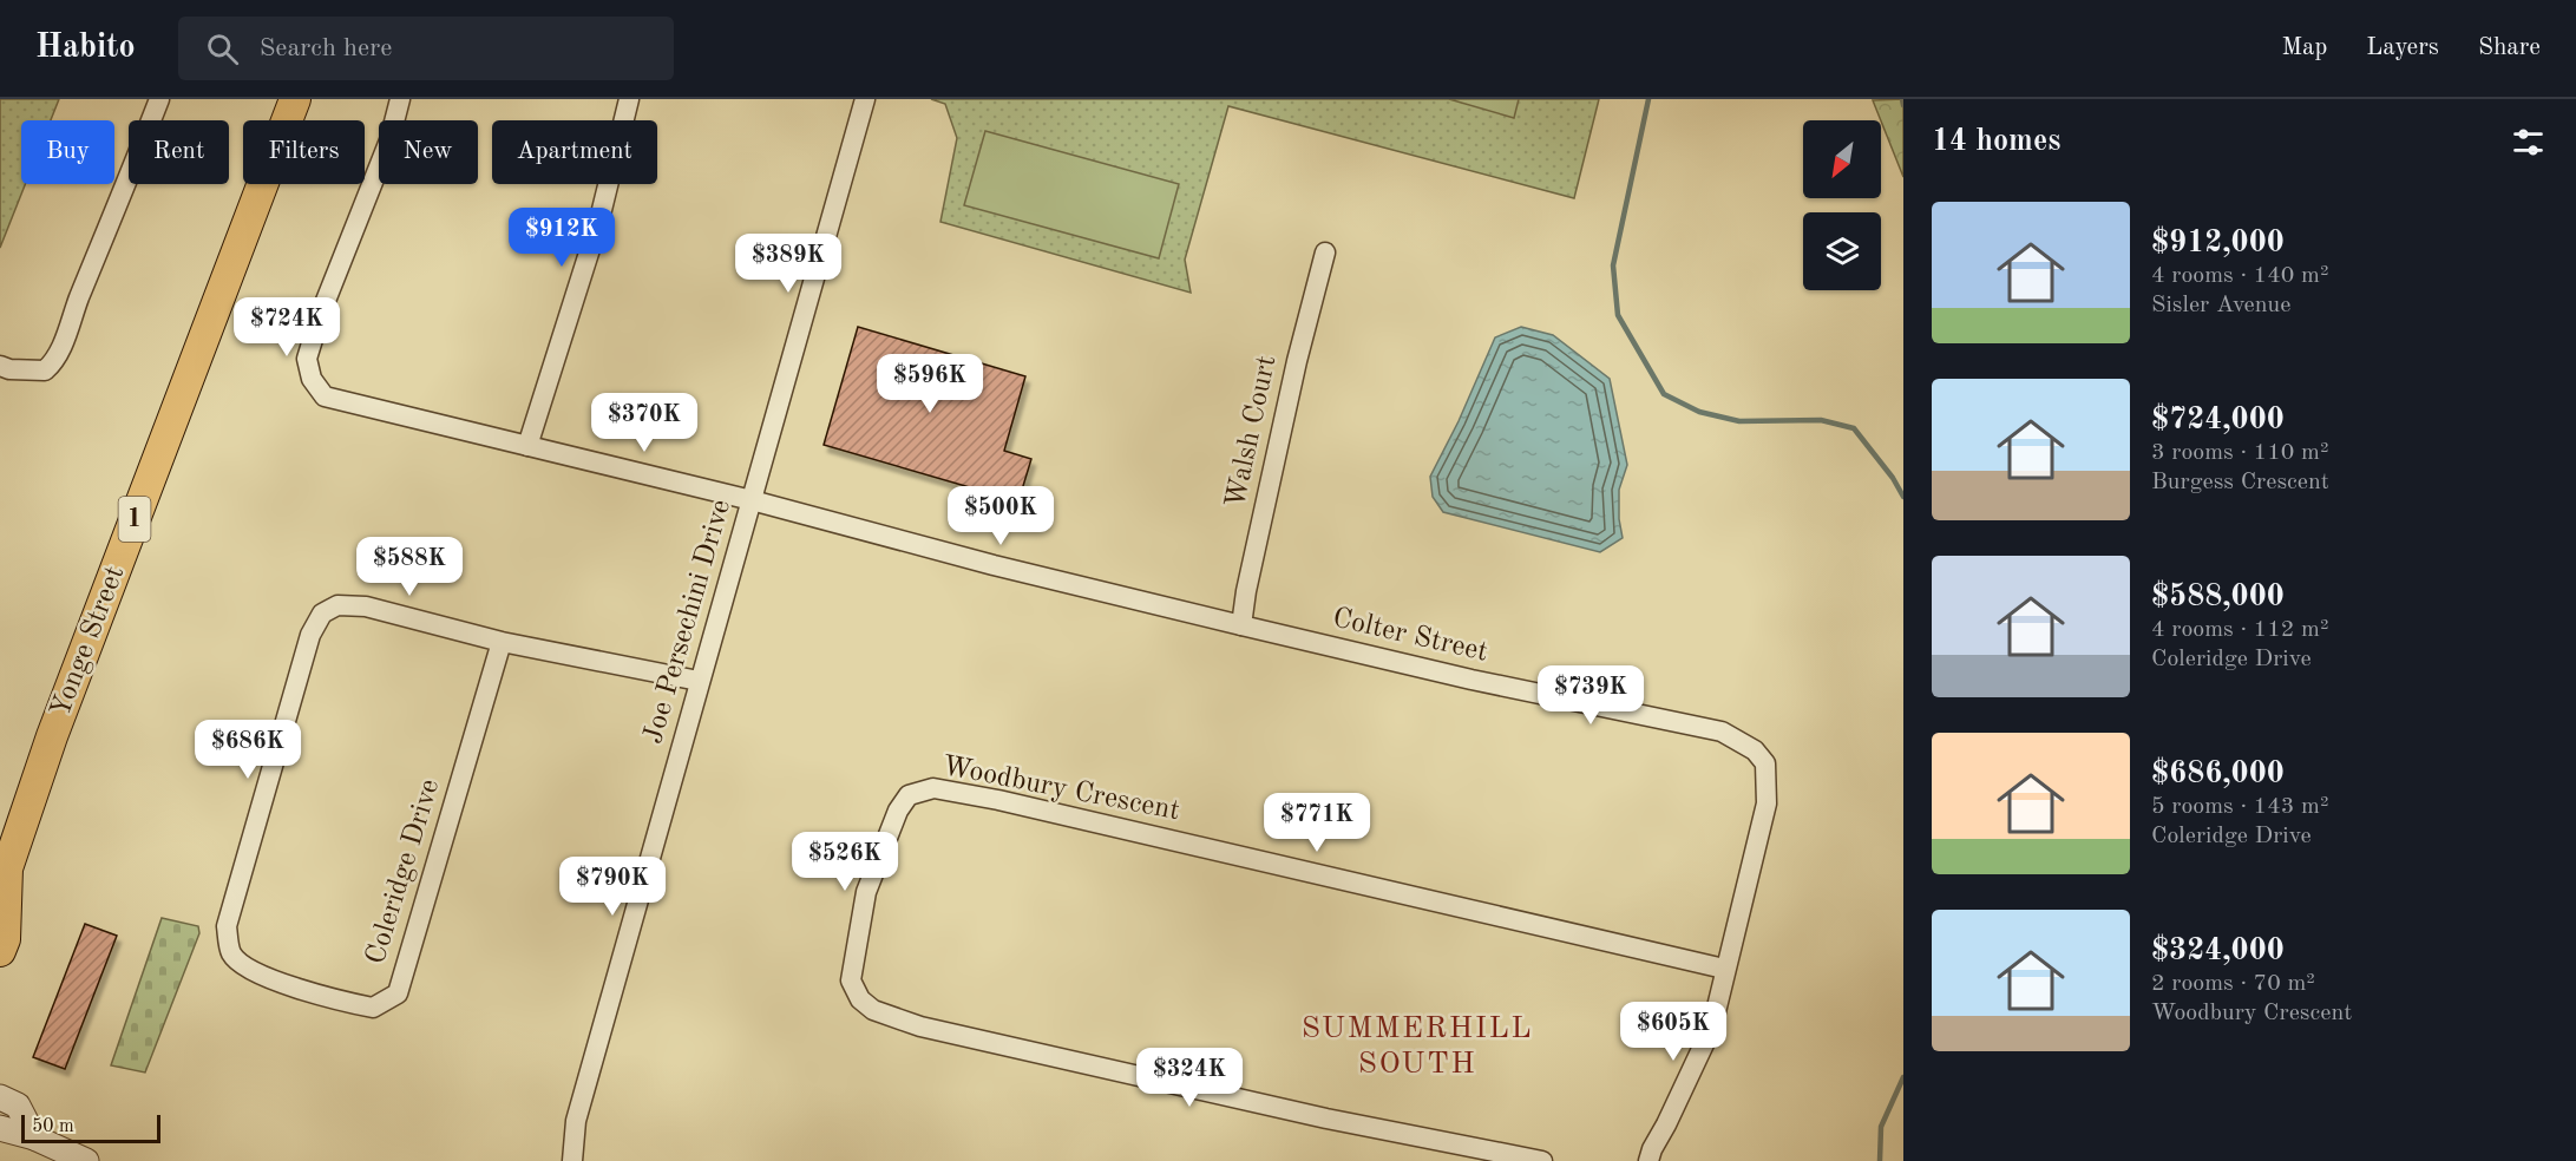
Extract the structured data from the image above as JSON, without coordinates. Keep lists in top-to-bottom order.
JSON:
{
  "streets": {
    "main road": ["1", "Yonge Street"],
    "street": [
      "Walsh Court",
      "Joe Persechini Drive",
      "Colter Street",
      "Woodbury Crescent",
      "Coleridge Drive"
    ]
  },
  "crossings": [
    ["Walsh Court", "Colter Street"],
    ["Joe Persechini Drive", "Colter Street"],
    ["Joe Persechini Drive", "Coleridge Drive"],
    ["Colter Street", "Woodbury Crescent"]
  ],
  "districts": ["SUMMERHILL SOUTH"],
  "scale_bar": "50 m",
  "north": "bottom left",
  "page": {
    "header": "Habito",
    "search": "Search here",
    "nav": ["Map", "Layers", "Share"],
    "heading": "14 homes",
    "chip": [
      "Buy",
      "Rent",
      "Filters",
      "New",
      "Apartment"
    ],
    "list": [
      {
        "name": "$912,000",
        "note": "4 rooms · 140 m² · Sisler Avenue"
      },
      {
        "name": "$724,000",
        "note": "3 rooms · 110 m² · Burgess Crescent"
      },
      {
        "name": "$588,000",
        "note": "4 rooms · 112 m² · Coleridge Drive"
      },
      {
        "name": "$686,000",
        "note": "5 rooms · 143 m² · Coleridge Drive"
      },
      {
        "name": "$324,000",
        "note": "2 rooms · 70 m² · Woodbury Crescent"
      }
    ],
    "price": [
      "$912K",
      "$389K",
      "$724K",
      "$596K",
      "$370K",
      "$500K",
      "$588K",
      "$739K",
      "$686K",
      "$771K",
      "$526K",
      "$790K",
      "$605K",
      "$324K"
    ],
    "scale": "50 m"
  }
}
